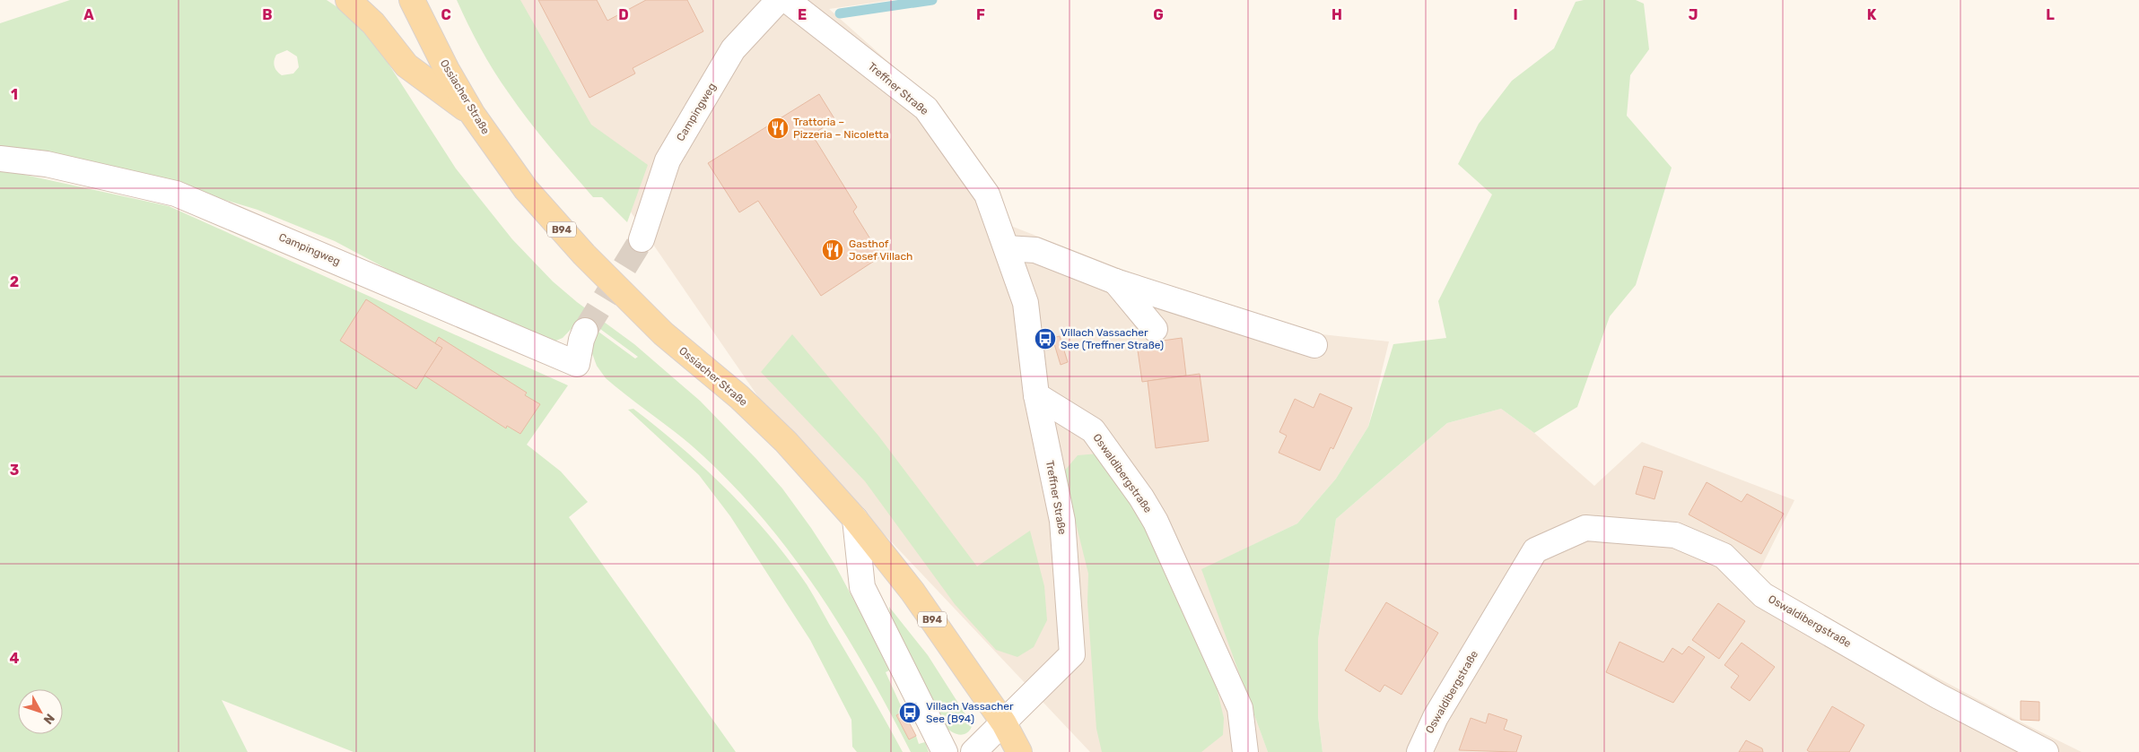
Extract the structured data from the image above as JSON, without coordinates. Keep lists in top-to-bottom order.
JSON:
{
  "streets": {
    "main road": ["Ossiacher Straße", "B94"],
    "street": ["Treffner Straße", "Campingweg", "Oswaldibergstraße"]
  },
  "crossings": [
    ["Treffner Straße", "Ossiacher Straße"],
    ["Treffner Straße", "Oswaldibergstraße"],
    ["Ossiacher Straße", "B94"]
  ],
  "places": {
    "restaurant": ["Trattoria – Pizzeria – Nicoletta", "Gasthof Josef Villach"],
    "bus stop": ["Villach Vassacher See (Treffner Straße)", "Villach Vassacher See (B94)"]
  },
  "north": "bottom right",
  "grid": {
    "columns": [
      "A",
      "B",
      "C",
      "D",
      "E",
      "F",
      "G",
      "H",
      "I",
      "J",
      "K",
      "L"
    ],
    "rows": [
      "1",
      "2",
      "3",
      "4"
    ]
  }
}
